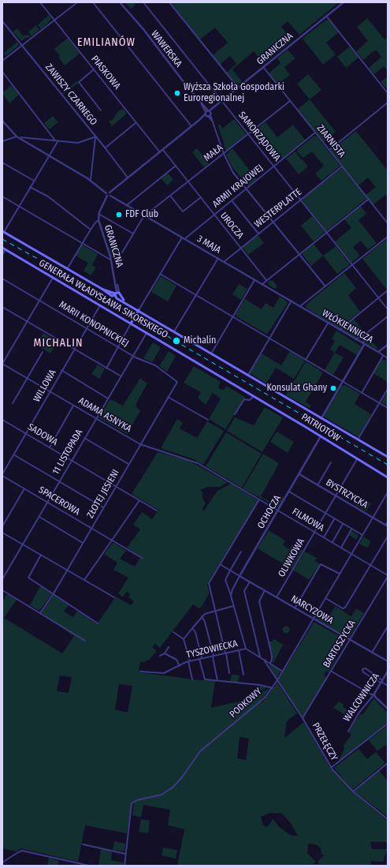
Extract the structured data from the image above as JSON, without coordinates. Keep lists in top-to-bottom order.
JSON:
{
  "streets": {
    "main road": ["GENERAŁA WŁADYSŁAWA SIKORSKIEGO", "PATRIOTÓW"],
    "street": [
      "WAWERSKA",
      "GRANICZNA",
      "PIASKOWA",
      "ZAWISZY CZARNEGO",
      "SAMORZĄDOWA",
      "ZIARNISTA",
      "MAŁA",
      "ARMII KRAJOWEJ",
      "WESTERPLATTE",
      "UROCZA",
      "3 MAJA",
      "MARII KONOPNICKIEJ",
      "WŁÓKIENNICZA",
      "WILLOWA",
      "ADAMA ASNYKA",
      "SADOWA",
      "11 LISTOPADA",
      "ZŁOTEJ JESIENI",
      "BYSTRZYCKA",
      "SPACEROWA",
      "OCHOCZA",
      "FILMOWA",
      "OLIWKOWA",
      "NARCYZOWA",
      "BARTOSZYCKA",
      "TYSZOWIECKA",
      "WALCOWNICZA",
      "PODKOWY",
      "PRZEŁĘCZY"
    ]
  },
  "crossings": [
    ["WAWERSKA", "GRANICZNA"],
    ["WAWERSKA", "MAŁA"],
    ["WAWERSKA", "ARMII KRAJOWEJ"],
    ["WAWERSKA", "WESTERPLATTE"],
    ["GRANICZNA", "PIASKOWA"],
    ["GRANICZNA", "ZAWISZY CZARNEGO"],
    ["GRANICZNA", "SAMORZĄDOWA"],
    ["GRANICZNA", "ZIARNISTA"],
    ["GRANICZNA", "UROCZA"],
    ["GRANICZNA", "3 MAJA"],
    ["GRANICZNA", "PATRIOTÓW"],
    ["SAMORZĄDOWA", "MAŁA"],
    ["SAMORZĄDOWA", "ARMII KRAJOWEJ"],
    ["SAMORZĄDOWA", "WESTERPLATTE"],
    ["ZIARNISTA", "MAŁA"],
    ["ZIARNISTA", "ARMII KRAJOWEJ"],
    ["ZIARNISTA", "WESTERPLATTE"],
    ["MAŁA", "UROCZA"],
    ["MAŁA", "3 MAJA"],
    ["ARMII KRAJOWEJ", "UROCZA"],
    ["ARMII KRAJOWEJ", "3 MAJA"],
    ["ARMII KRAJOWEJ", "PATRIOTÓW"],
    ["WESTERPLATTE", "UROCZA"],
    ["WESTERPLATTE", "3 MAJA"],
    ["3 MAJA", "WŁÓKIENNICZA"],
    ["GENERAŁA WŁADYSŁAWA SIKORSKIEGO", "WILLOWA"],
    ["GENERAŁA WŁADYSŁAWA SIKORSKIEGO", "PATRIOTÓW"],
    ["GENERAŁA WŁADYSŁAWA SIKORSKIEGO", "11 LISTOPADA"],
    ["MARII KONOPNICKIEJ", "WILLOWA"],
    ["MARII KONOPNICKIEJ", "11 LISTOPADA"],
    ["MARII KONOPNICKIEJ", "ZŁOTEJ JESIENI"],
    ["WILLOWA", "ADAMA ASNYKA"],
    ["WILLOWA", "SADOWA"],
    ["WILLOWA", "SPACEROWA"],
    ["ADAMA ASNYKA", "11 LISTOPADA"],
    ["ADAMA ASNYKA", "ZŁOTEJ JESIENI"],
    ["ADAMA ASNYKA", "FILMOWA"],
    ["PATRIOTÓW", "OCHOCZA"],
    ["PATRIOTÓW", "OLIWKOWA"],
    ["SADOWA", "11 LISTOPADA"],
    ["SADOWA", "ZŁOTEJ JESIENI"],
    ["11 LISTOPADA", "SPACEROWA"],
    ["ZŁOTEJ JESIENI", "SPACEROWA"],
    ["BYSTRZYCKA", "OCHOCZA"],
    ["BYSTRZYCKA", "OLIWKOWA"],
    ["BYSTRZYCKA", "PODKOWY"],
    ["OCHOCZA", "FILMOWA"],
    ["OCHOCZA", "NARCYZOWA"],
    ["FILMOWA", "OLIWKOWA"],
    ["FILMOWA", "BARTOSZYCKA"],
    ["FILMOWA", "PODKOWY"],
    ["OLIWKOWA", "NARCYZOWA"],
    ["NARCYZOWA", "BARTOSZYCKA"],
    ["NARCYZOWA", "PODKOWY"],
    ["BARTOSZYCKA", "PRZEŁĘCZY"],
    ["TYSZOWIECKA", "PODKOWY"],
    ["TYSZOWIECKA", "PRZEŁĘCZY"],
    ["PODKOWY", "PRZEŁĘCZY"]
  ],
  "districts": ["EMILIANÓW", "MICHALIN"],
  "places": [
    "Wyższa Szkoła Gospodarki Euroregionalnej",
    "FDF Club",
    "Michalin",
    "Konsulat Ghany"
  ]
}
